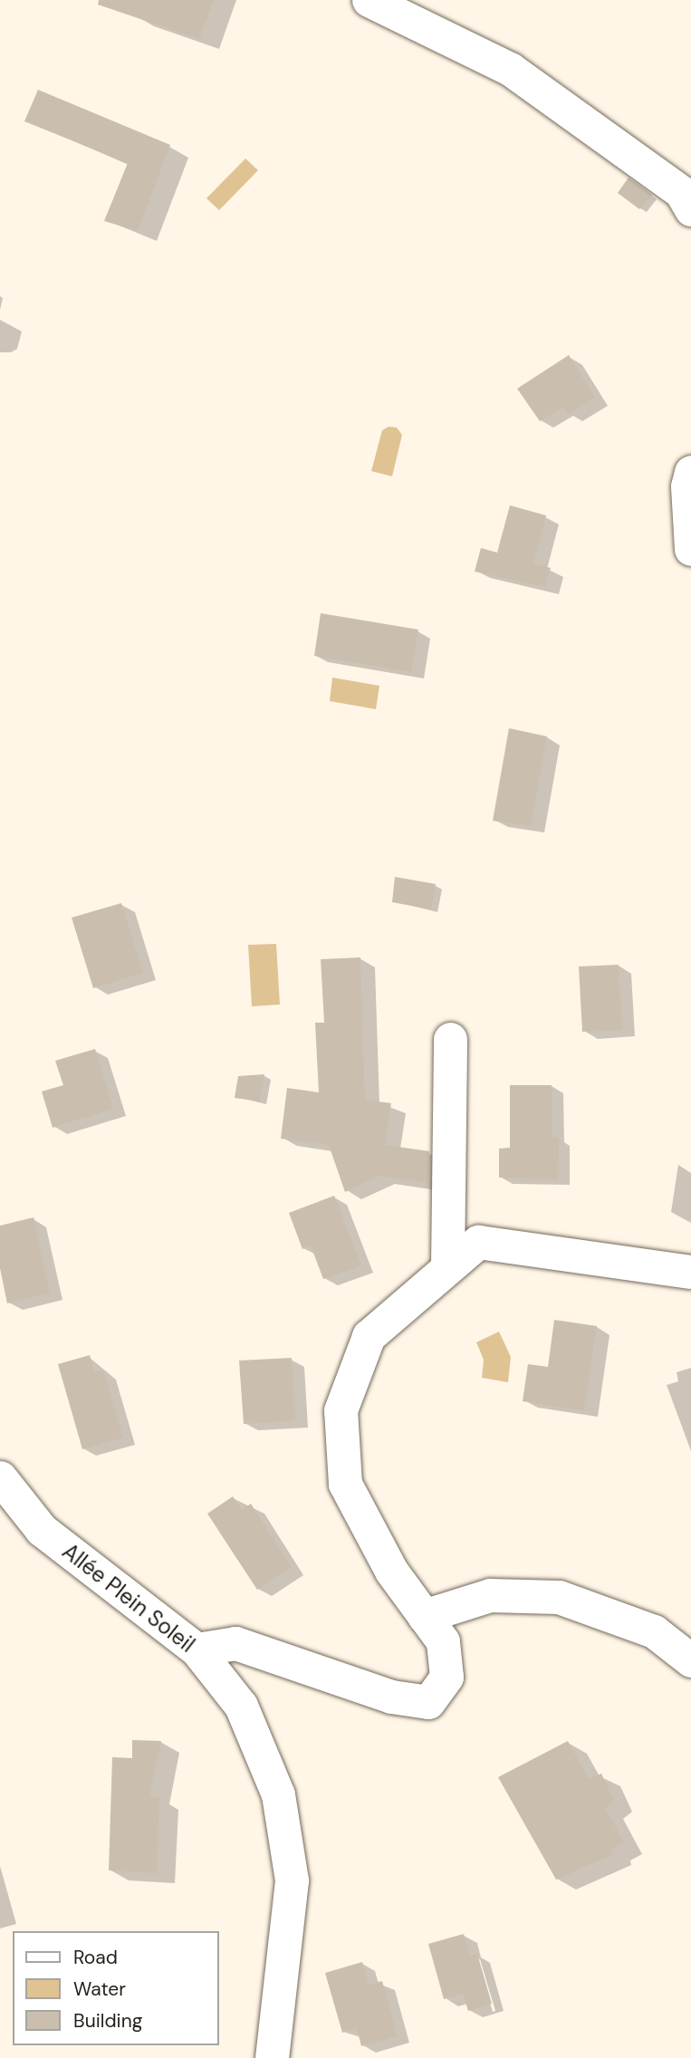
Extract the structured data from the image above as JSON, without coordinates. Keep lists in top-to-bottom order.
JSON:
{
  "streets": {
    "street": ["Allée Plein Soleil"]
  },
  "legend": ["Road", "Water", "Building"]
}
